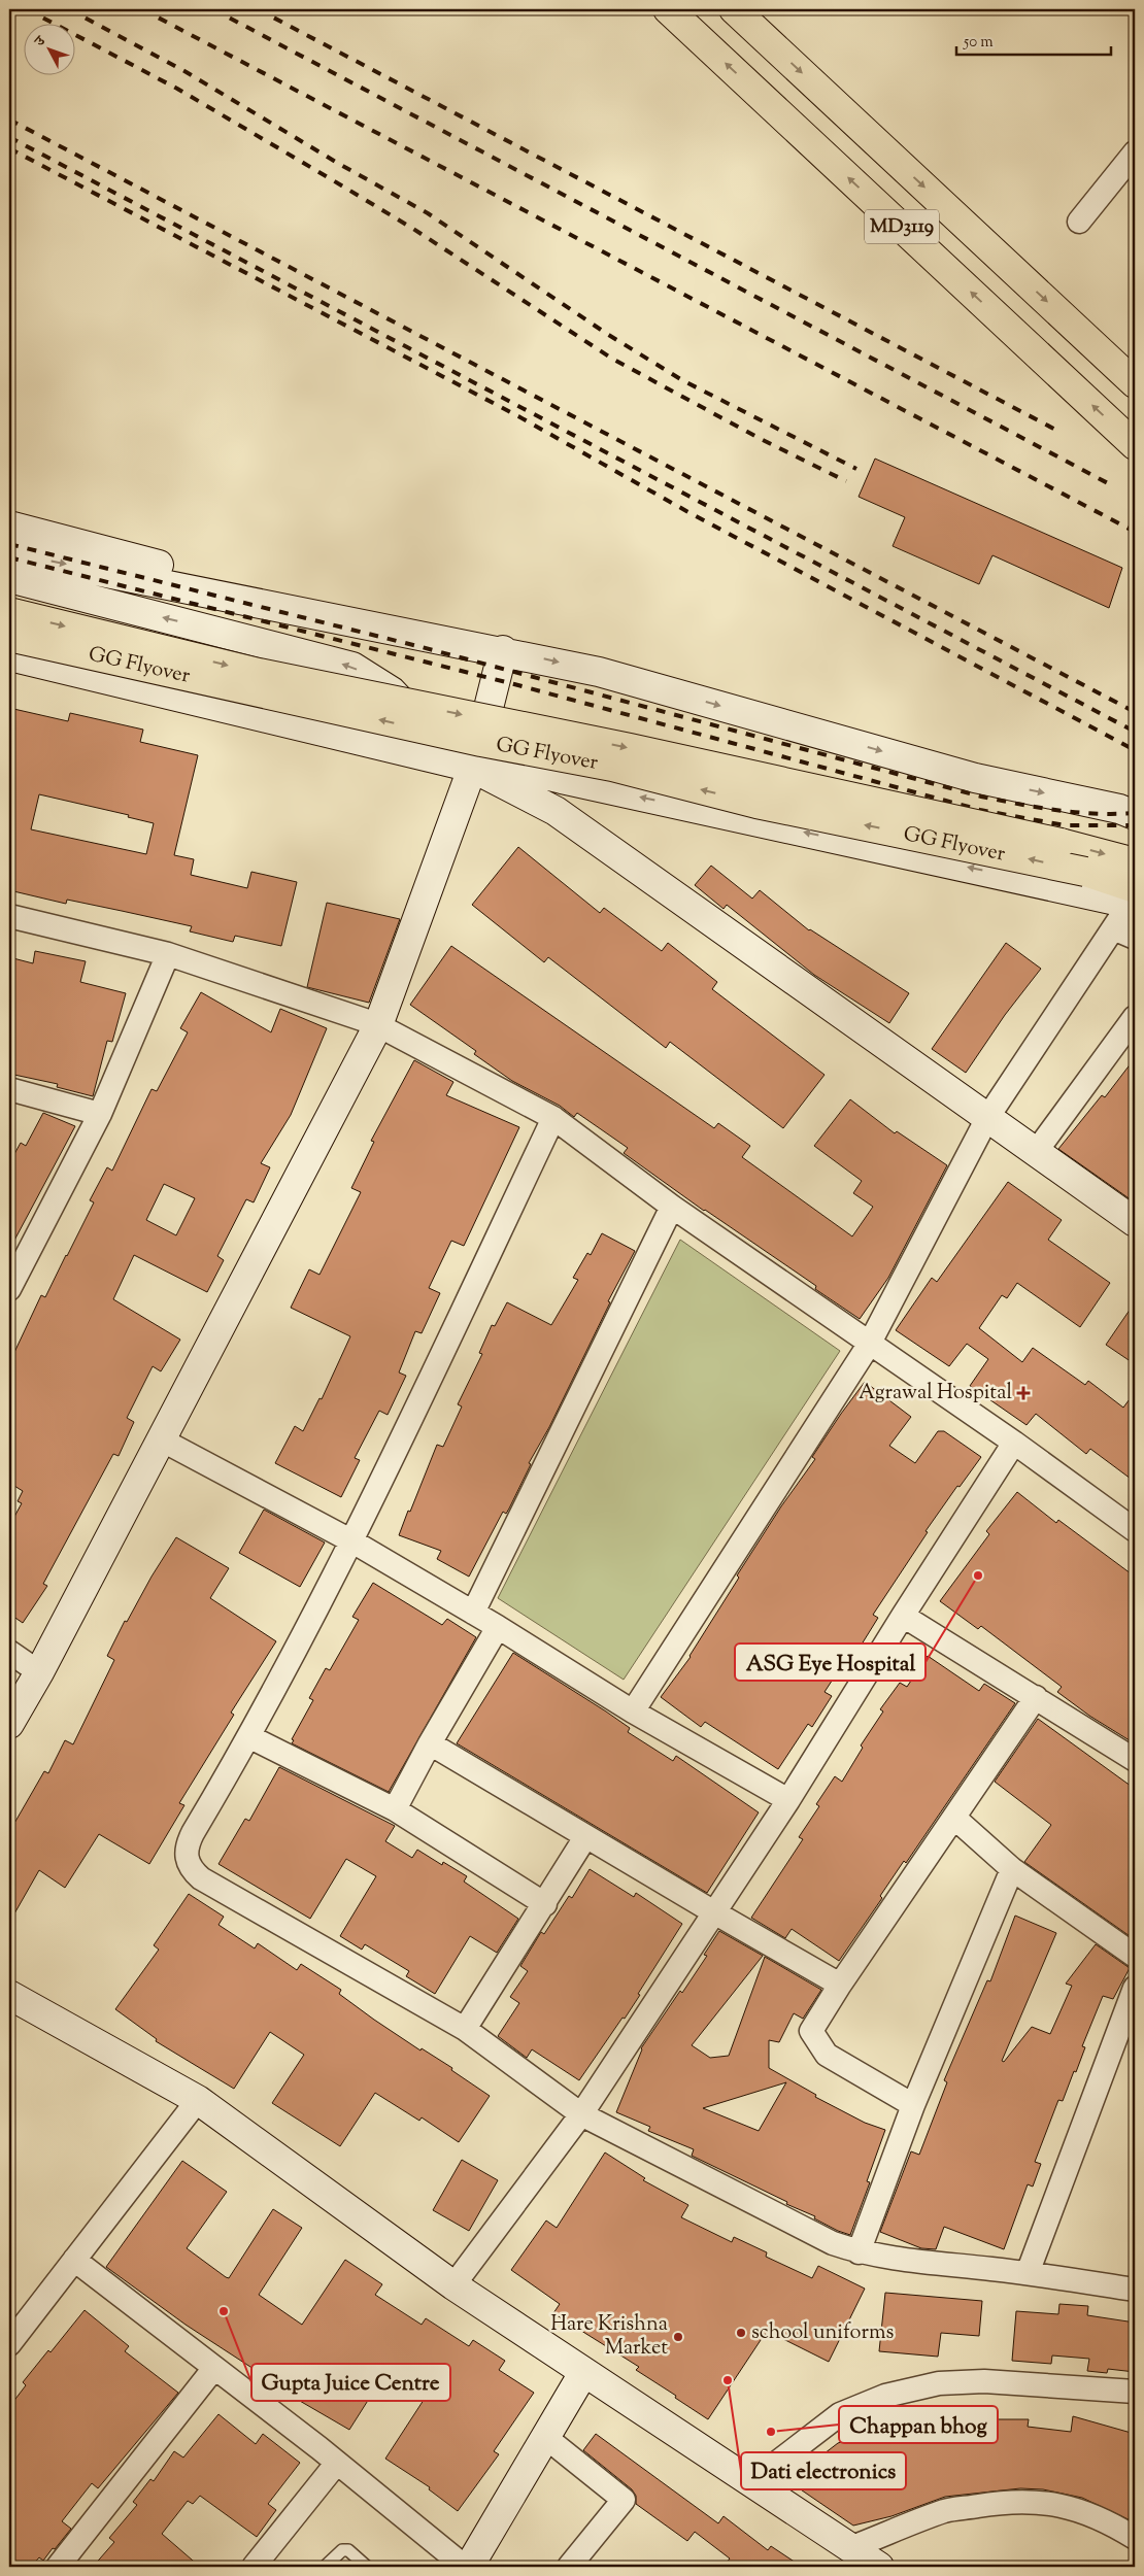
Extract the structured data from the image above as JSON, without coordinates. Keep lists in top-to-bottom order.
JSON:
{
  "streets": {
    "main road": ["MD3119", "GG Flyover"]
  },
  "places": {
    "health": ["Agrawal Hospital"],
    "other": [
      "ASG Eye Hospital",
      "Gupta Juice Centre",
      "school uniforms",
      "Hare Krishna Market",
      "Dati electronics",
      "Chappan bhog"
    ]
  },
  "scale_bar": "50 m",
  "north": "top left"
}
